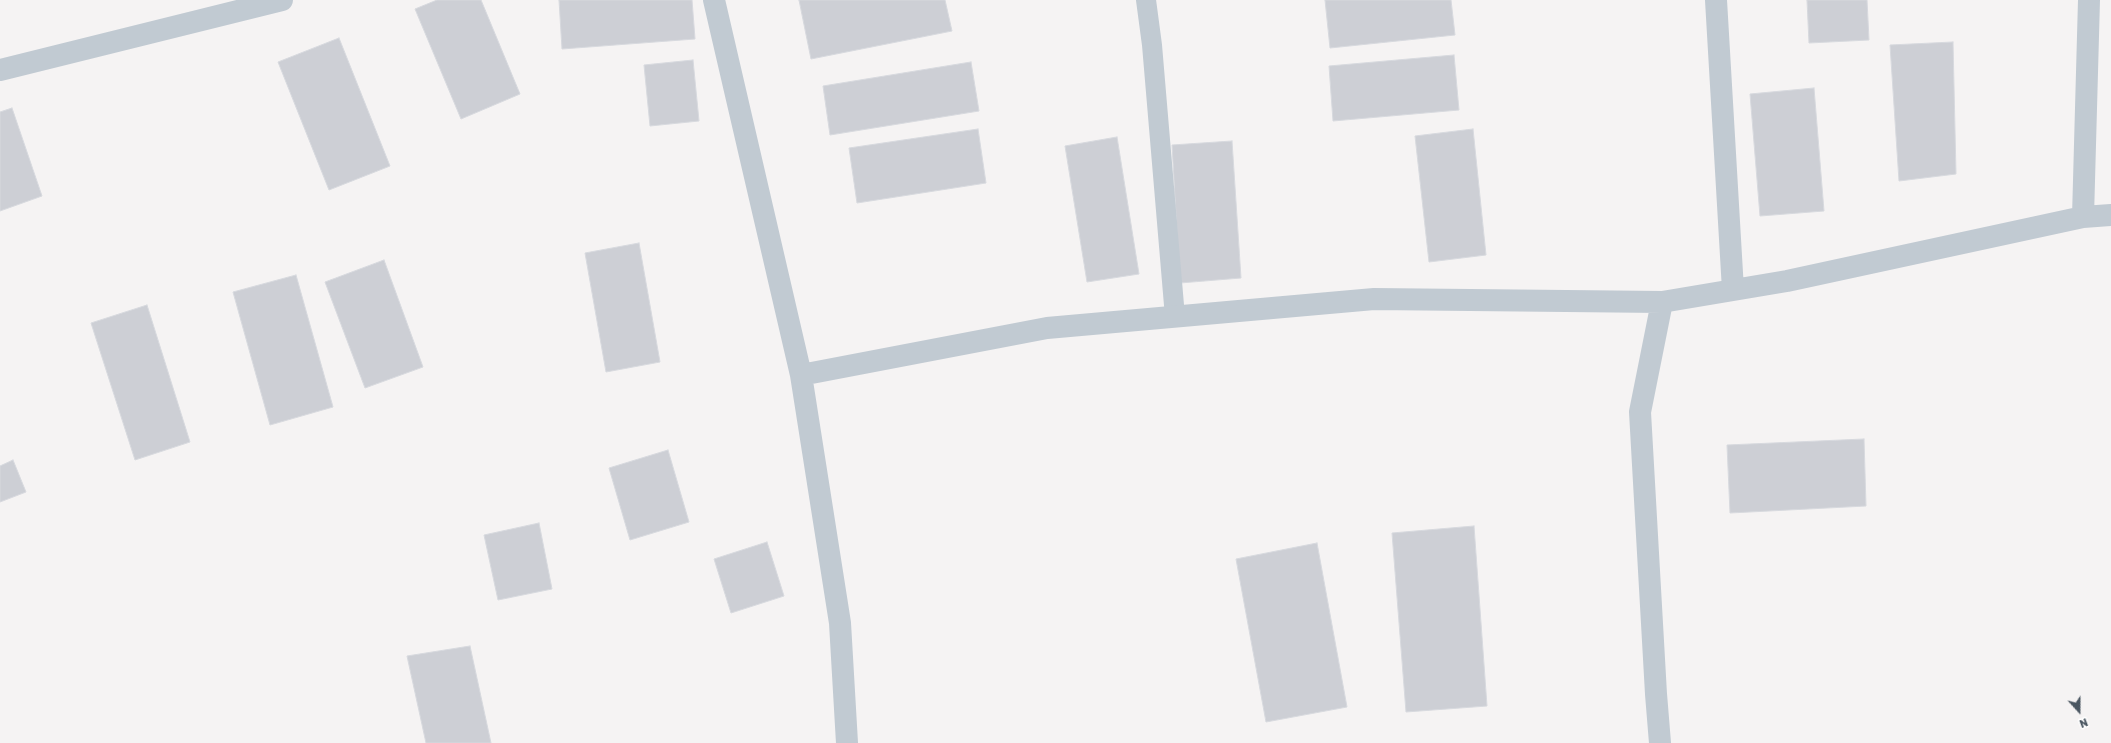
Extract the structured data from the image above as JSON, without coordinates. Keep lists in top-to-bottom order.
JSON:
{
  "north": "bottom"
}
